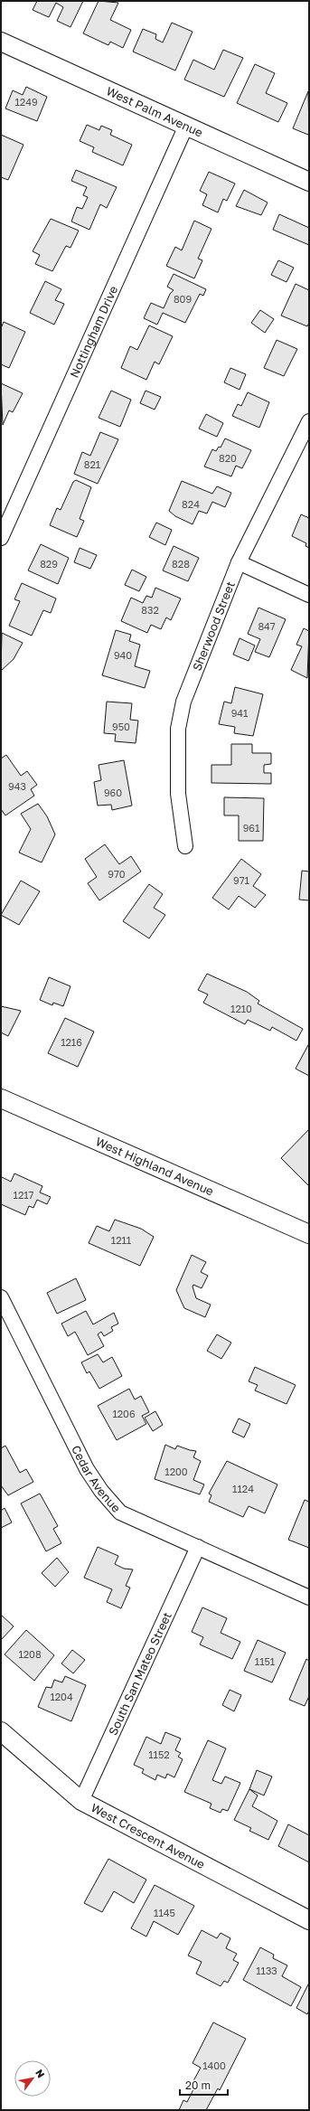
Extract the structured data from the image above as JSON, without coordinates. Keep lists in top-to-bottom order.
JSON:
{
  "streets": {
    "street": [
      "West Palm Avenue",
      "Nottingham Drive",
      "Sherwood Street",
      "West Highland Avenue",
      "Cedar Avenue",
      "South San Mateo Street",
      "West Crescent Avenue"
    ]
  },
  "crossings": [
    ["West Palm Avenue", "Nottingham Drive"],
    ["Cedar Avenue", "South San Mateo Street"],
    ["South San Mateo Street", "West Crescent Avenue"]
  ],
  "house_numbers": [
    "1249",
    "809",
    "820",
    "821",
    "824",
    "829",
    "828",
    "832",
    "847",
    "940",
    "941",
    "950",
    "943",
    "960",
    "961",
    "970",
    "971",
    "1210",
    "1216",
    "1217",
    "1211",
    "1206",
    "1200",
    "1124",
    "1208",
    "1151",
    "1204",
    "1152",
    "1145",
    "1133",
    "1400"
  ],
  "scale_bar": "20 m",
  "north": "top right"
}
